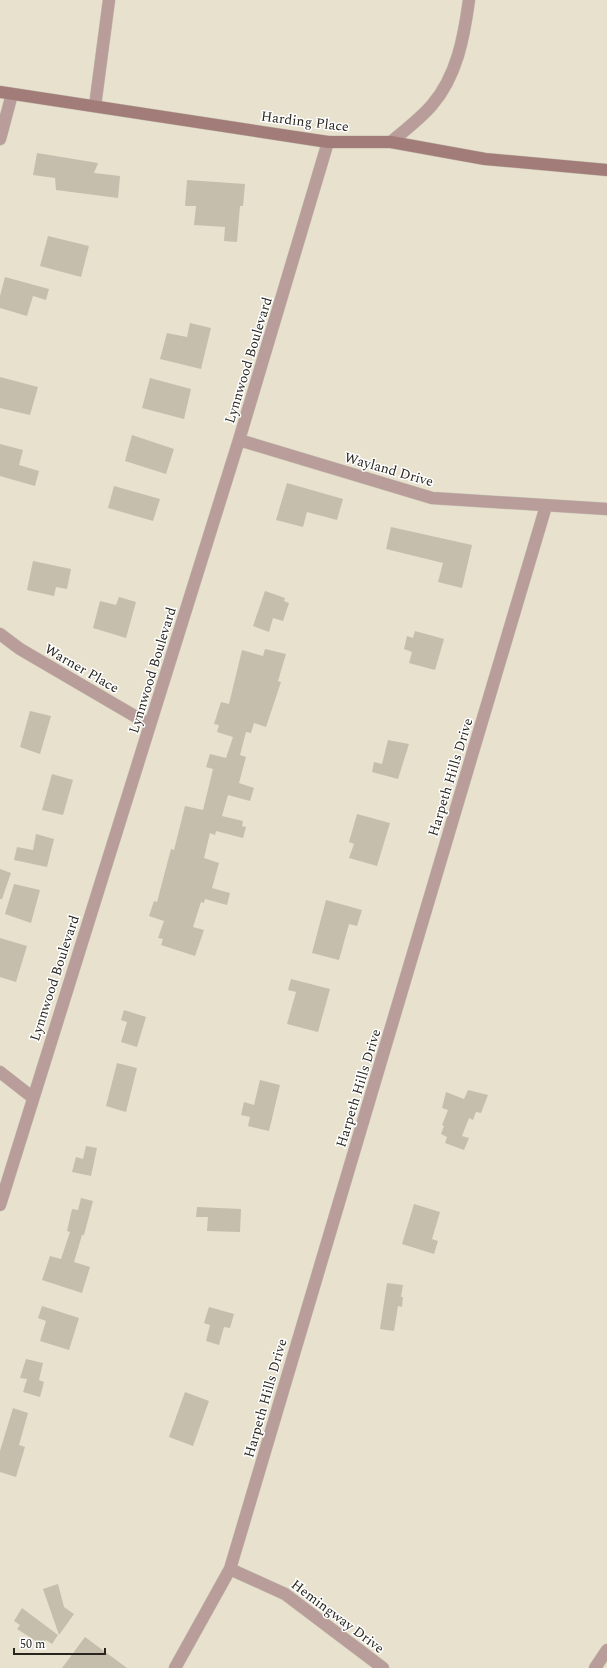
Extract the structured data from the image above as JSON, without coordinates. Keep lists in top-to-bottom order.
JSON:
{
  "streets": {
    "main road": ["Harding Place"],
    "street": [
      "Lynnwood Boulevard",
      "Wayland Drive",
      "Warner Place",
      "Harpeth Hills Drive",
      "Hemingway Drive"
    ]
  },
  "crossings": [
    ["Harding Place", "Lynnwood Boulevard"],
    ["Lynnwood Boulevard", "Wayland Drive"],
    ["Lynnwood Boulevard", "Warner Place"],
    ["Wayland Drive", "Harpeth Hills Drive"],
    ["Harpeth Hills Drive", "Hemingway Drive"]
  ],
  "scale_bar": "50 m"
}
